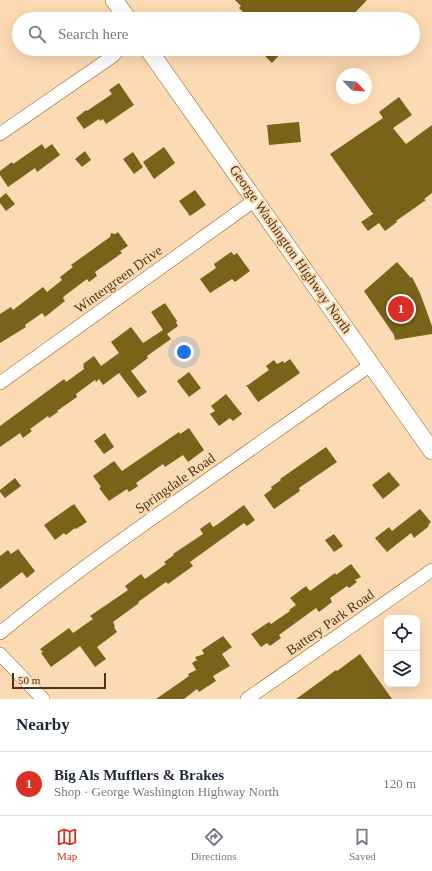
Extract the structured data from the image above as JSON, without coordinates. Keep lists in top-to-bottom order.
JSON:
{
  "streets": {
    "main road": ["George Washington Highway North"],
    "street": ["Wintergreen Drive", "Springdale Road", "Battery Park Road"]
  },
  "crossings": [
    ["George Washington Highway North", "Wintergreen Drive"],
    ["George Washington Highway North", "Springdale Road"]
  ],
  "scale_bar": "50 m",
  "north": "bottom right",
  "page": {
    "search": "Search here",
    "pins": "1",
    "scale": "50 m",
    "heading": "Nearby",
    "list": [
      {
        "mark": "1",
        "name": "Big Als Mufflers & Brakes",
        "note": "Shop · George Washington Highway North",
        "value": "120 m"
      }
    ],
    "nav": ["Map", "Directions", "Saved"]
  }
}
